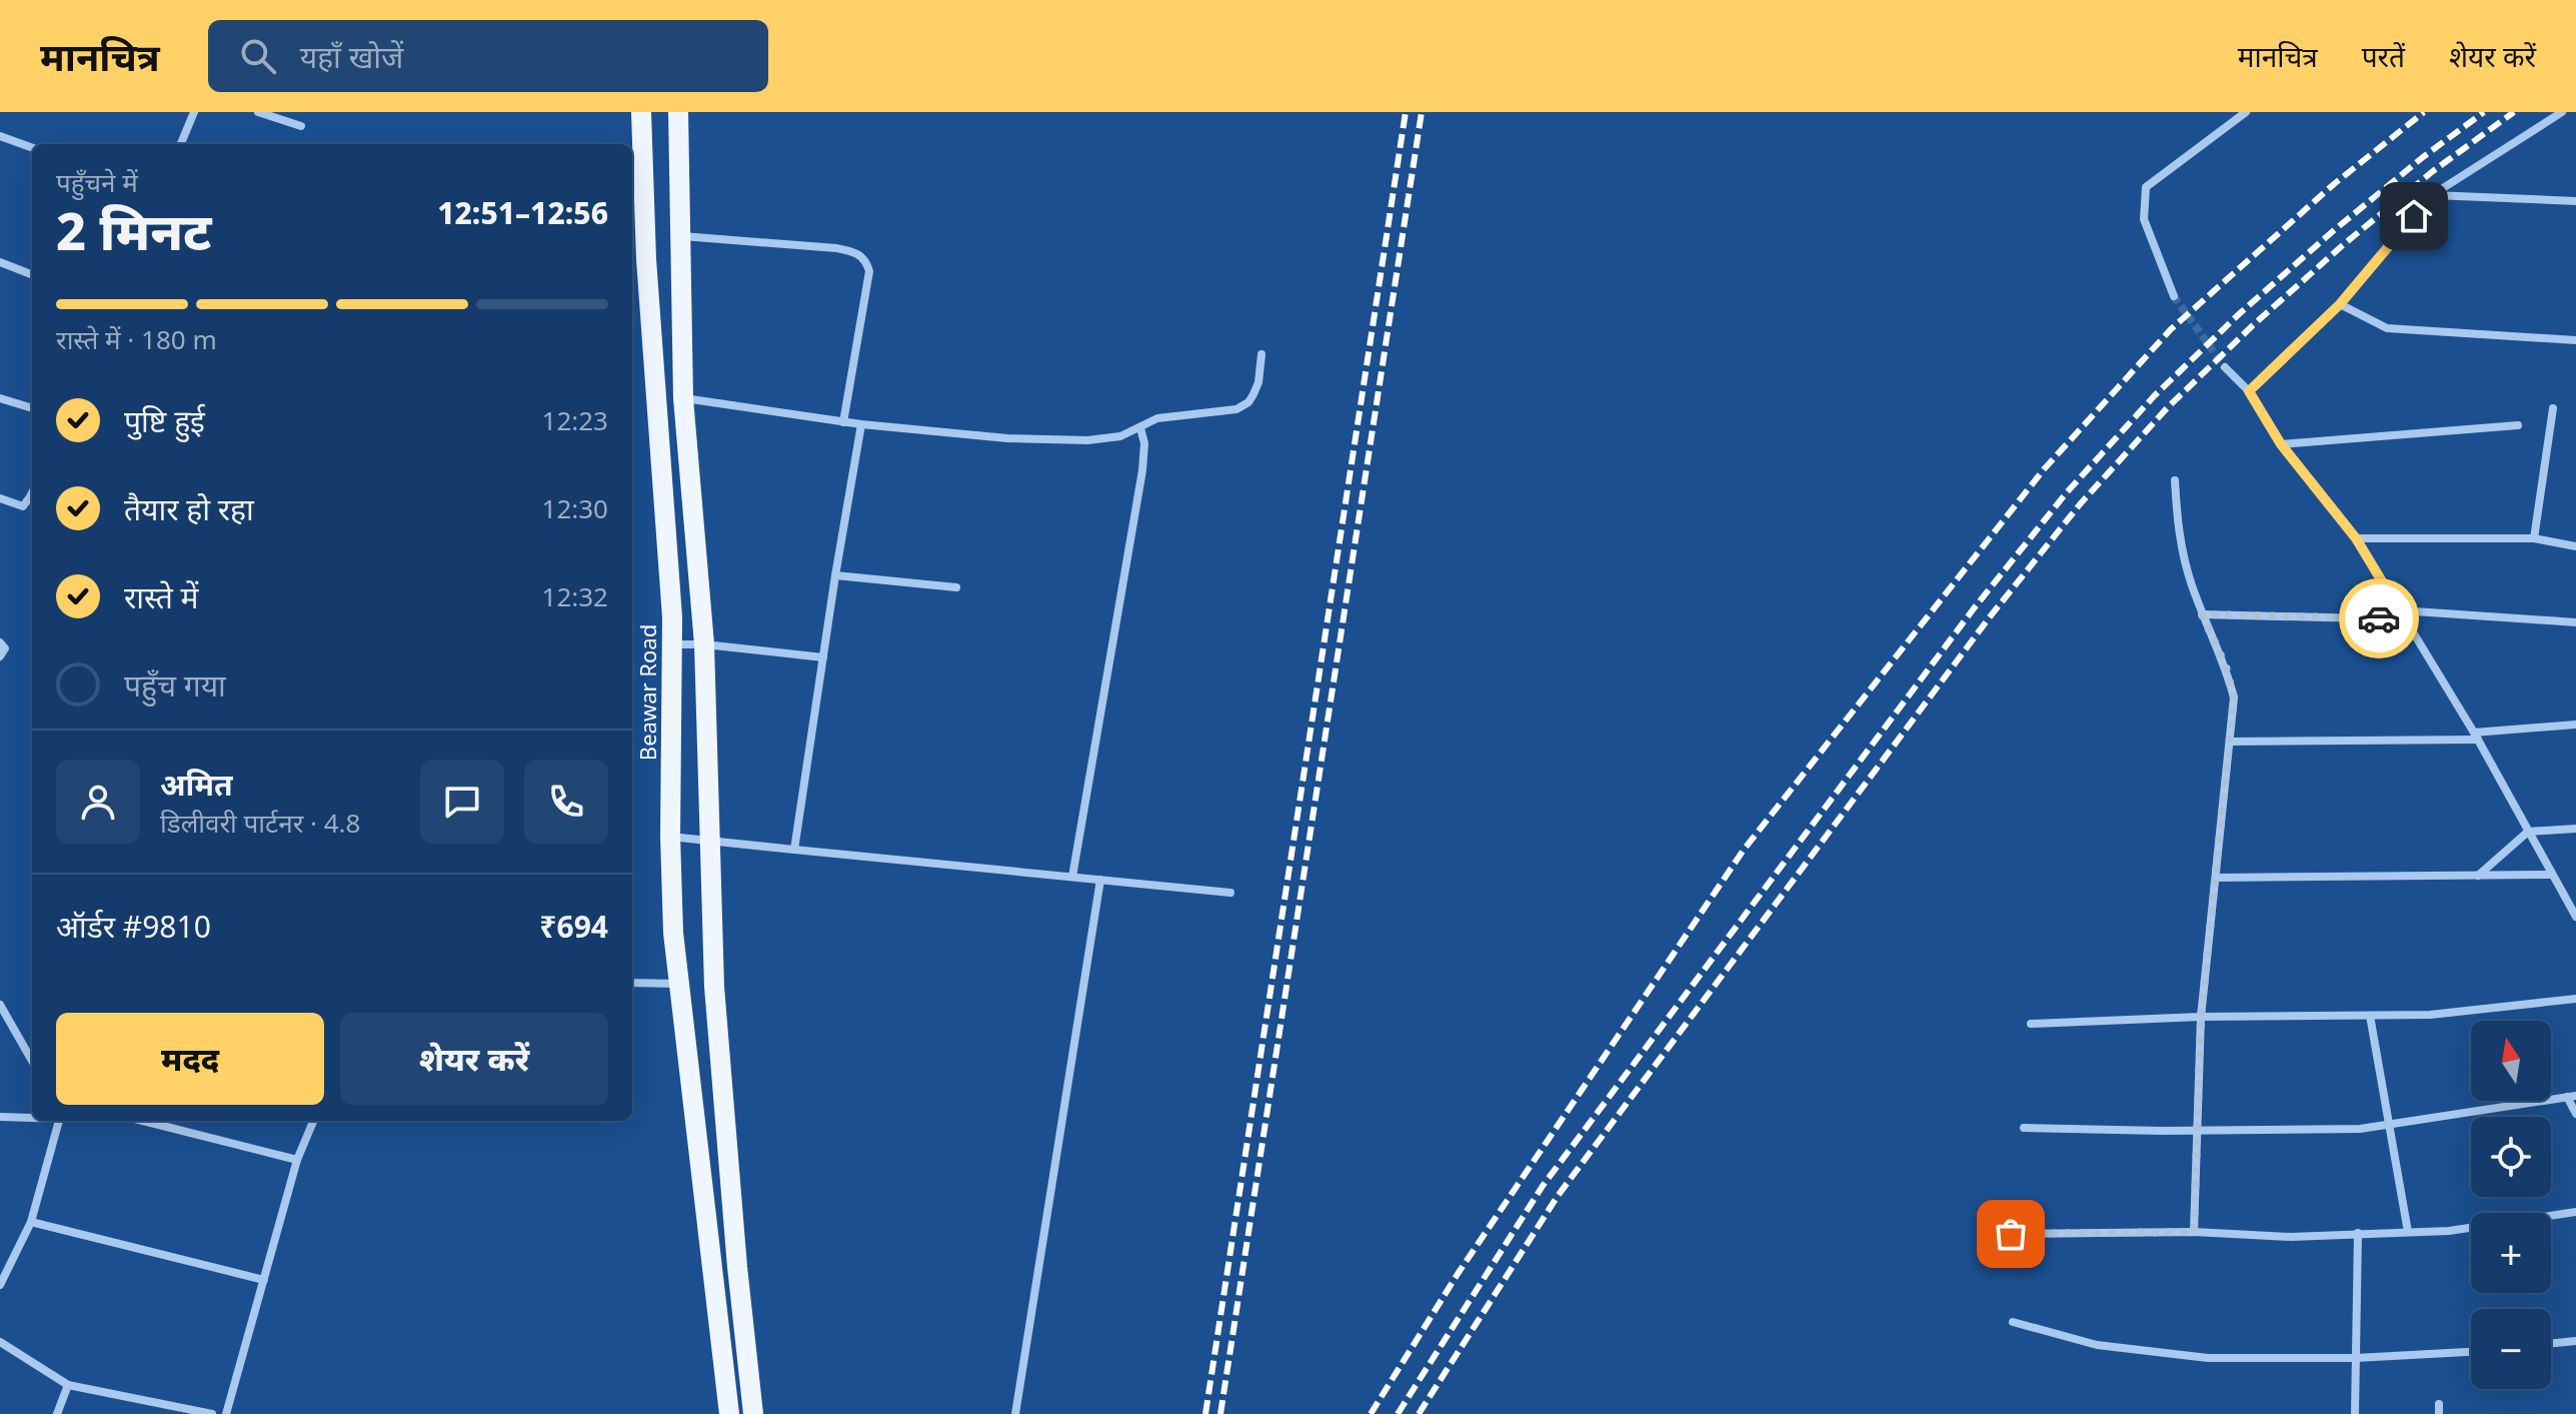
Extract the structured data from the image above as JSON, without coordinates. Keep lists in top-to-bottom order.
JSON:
{
  "streets": {
    "main road": ["Beawar Road"]
  },
  "north": "top",
  "page": {
    "header": "मानचित्र",
    "search": "यहाँ खोजें",
    "nav": ["मानचित्र", "परतें", "शेयर करें"],
    "heading": ["2 मिनट", "पहुँचने में", "12:51–12:56"],
    "panel": [
      "अमित",
      "डिलीवरी पार्टनर · 4.8",
      "ऑर्डर #9810",
      "₹694"
    ],
    "bar": "रास्ते में · 180 m",
    "list": [
      ["पुष्टि हुई", "12:23"],
      ["तैयार हो रहा", "12:30"],
      ["रास्ते में", "12:32"],
      "पहुँच गया"
    ],
    "buttons": ["मदद", "शेयर करें"],
    "map_buttons": ["+", "−"]
  }
}
